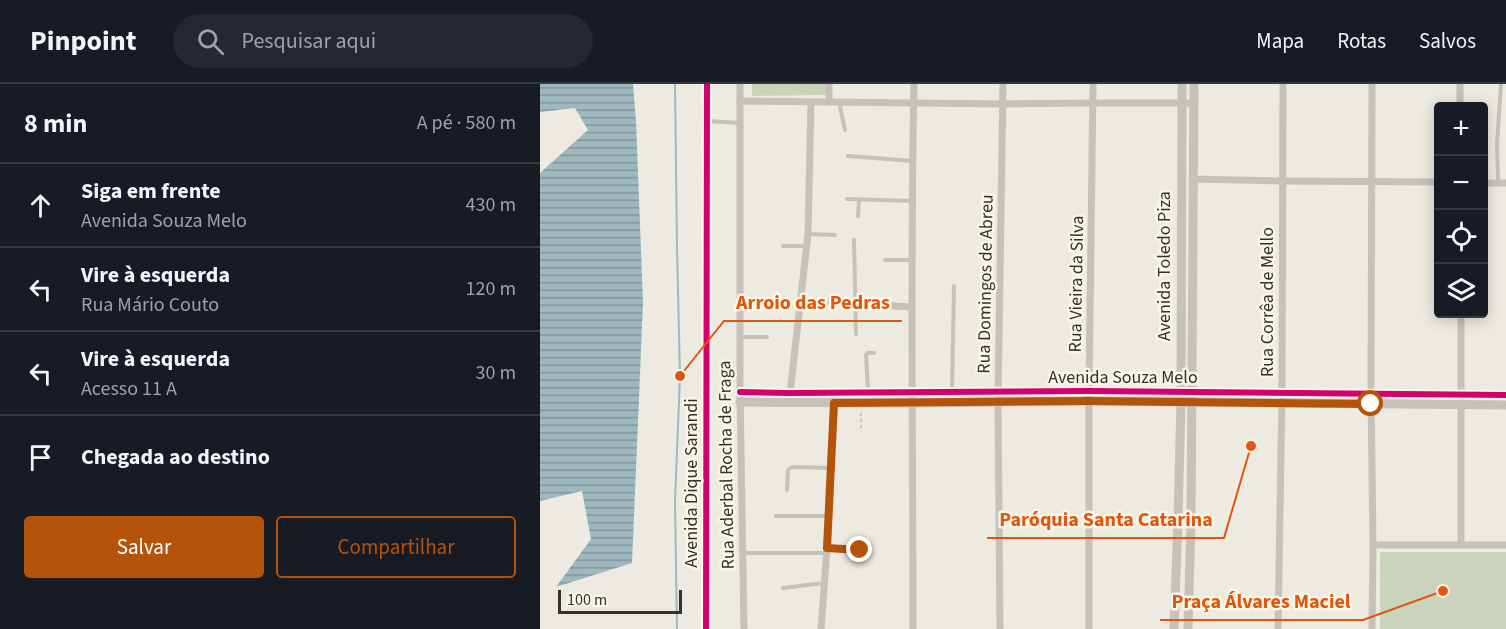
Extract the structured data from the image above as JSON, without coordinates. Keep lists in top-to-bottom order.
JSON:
{
  "streets": {
    "street": [
      "Avenida Toledo Piza",
      "Rua Domingos de Abreu",
      "Rua Vieira da Silva",
      "Rua Corrêa de Mello",
      "Avenida Souza Melo",
      "Rua Aderbal Rocha de Fraga",
      "Avenida Dique Sarandi"
    ]
  },
  "crossings": [
    ["Avenida Toledo Piza", "Avenida Souza Melo"],
    ["Rua Domingos de Abreu", "Avenida Souza Melo"],
    ["Rua Vieira da Silva", "Avenida Souza Melo"],
    ["Rua Corrêa de Mello", "Avenida Souza Melo"],
    ["Avenida Souza Melo", "Rua Aderbal Rocha de Fraga"]
  ],
  "places": ["Arroio das Pedras", "Paróquia Santa Catarina", "Praça Álvares Maciel"],
  "scale_bar": "100 m",
  "page": {
    "header": "Pinpoint",
    "search": "Pesquisar aqui",
    "nav": ["Mapa", "Rotas", "Salvos"],
    "heading": ["8 min", "A pé · 580 m"],
    "map_buttons": ["+", "−"],
    "list": [
      ["Siga em frente", "Avenida Souza Melo", "430 m"],
      ["Vire à esquerda", "Rua Mário Couto", "120 m"],
      ["Vire à esquerda", "Acesso 11 A", "30 m"],
      "Chegada ao destino"
    ],
    "buttons": ["Salvar", "Compartilhar"],
    "scale": "100 m"
  }
}
